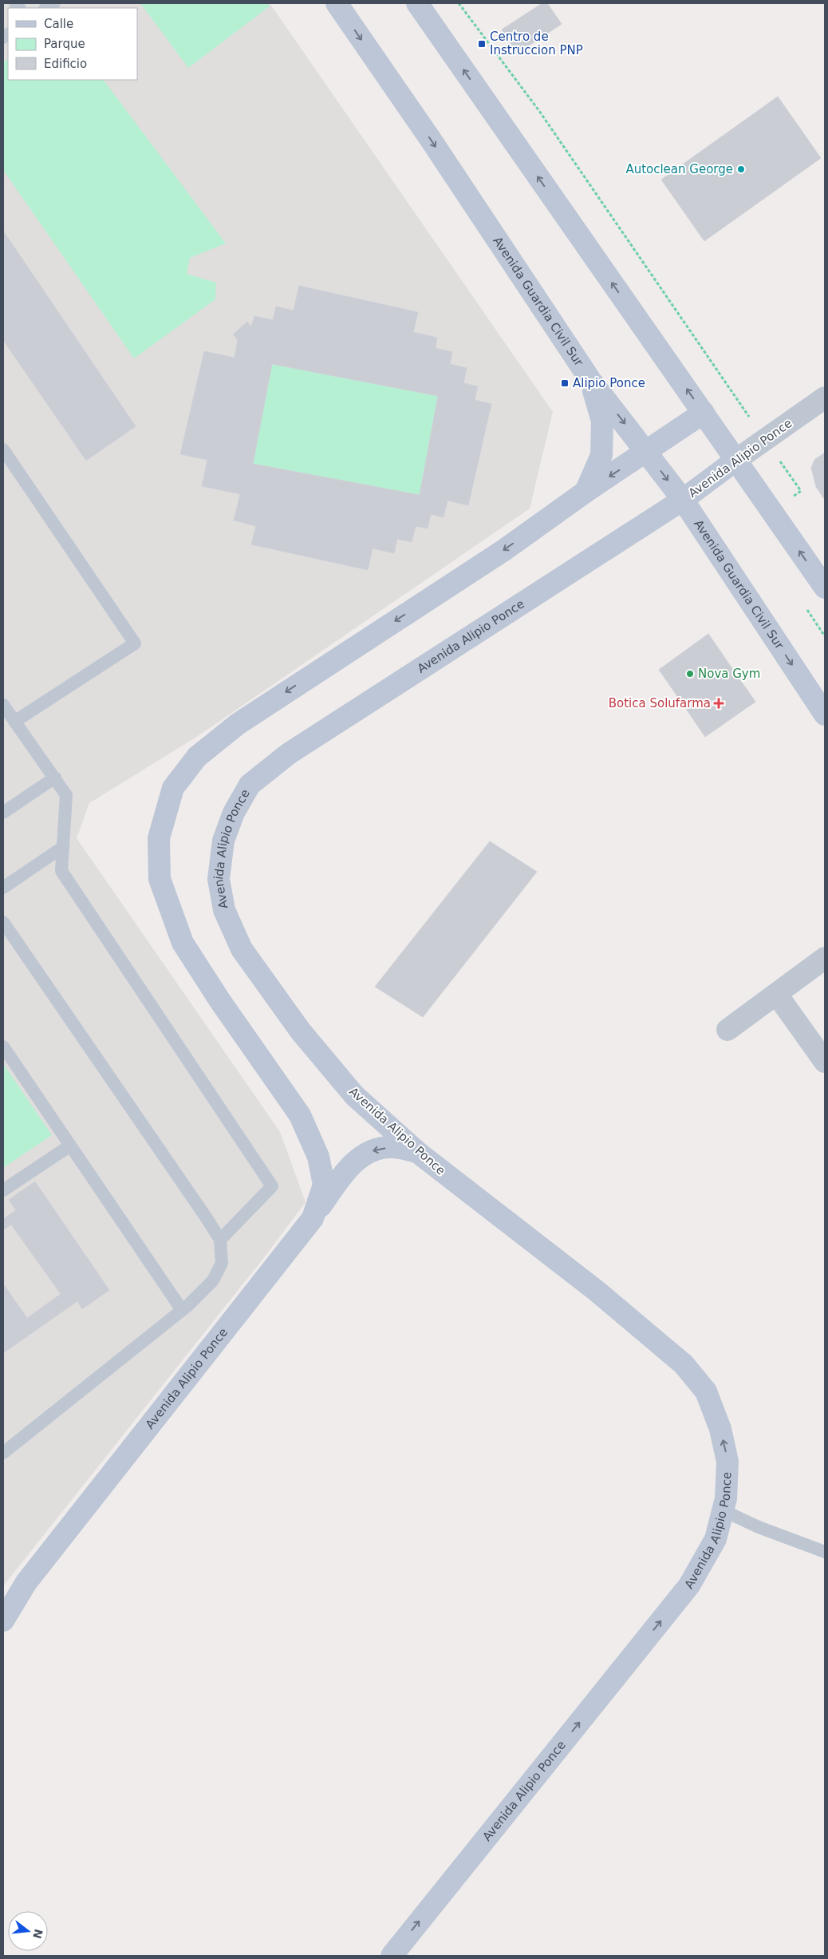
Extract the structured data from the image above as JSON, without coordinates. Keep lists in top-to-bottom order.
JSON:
{
  "streets": {
    "main road": ["Avenida Guardia Civil Sur", "Avenida Alipio Ponce"]
  },
  "crossings": [
    ["Avenida Guardia Civil Sur", "Avenida Alipio Ponce"]
  ],
  "places": {
    "transit": ["Centro de Instruccion PNP", "Alipio Ponce"],
    "other": ["Autoclean George", "Nova Gym"],
    "health": ["Botica Solufarma"]
  },
  "legend": ["Calle", "Parque", "Edificio"],
  "north": "right"
}
